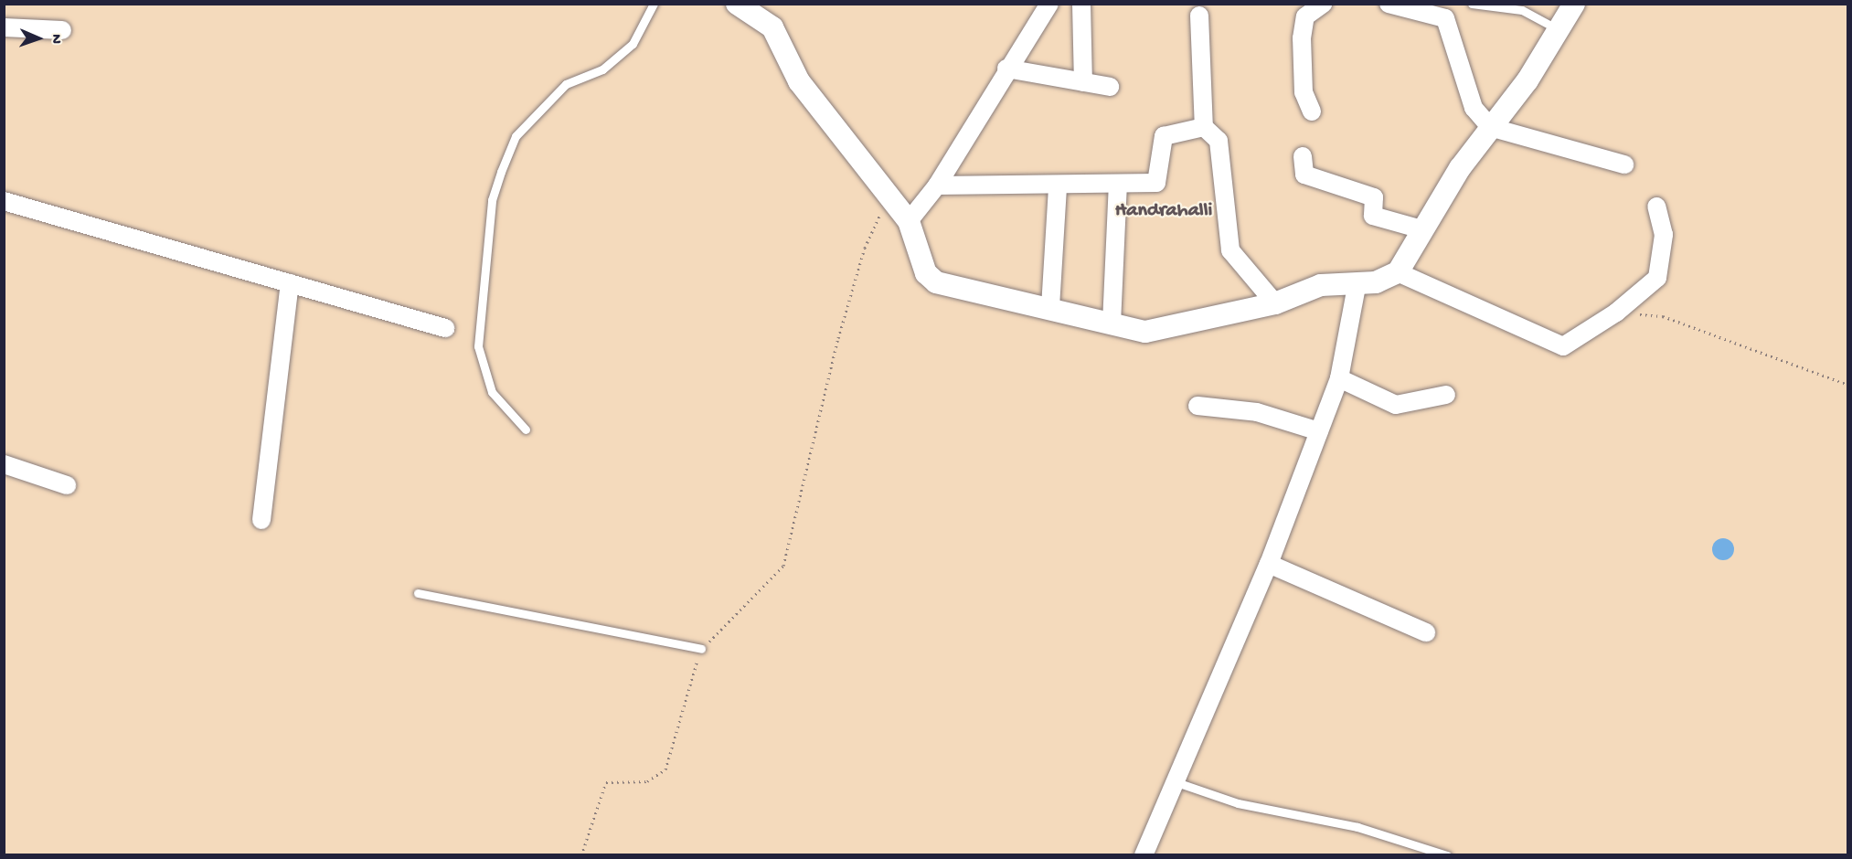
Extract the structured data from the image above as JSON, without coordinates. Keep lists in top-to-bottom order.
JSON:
{
  "districts": ["Handrahalli"],
  "north": "right"
}
